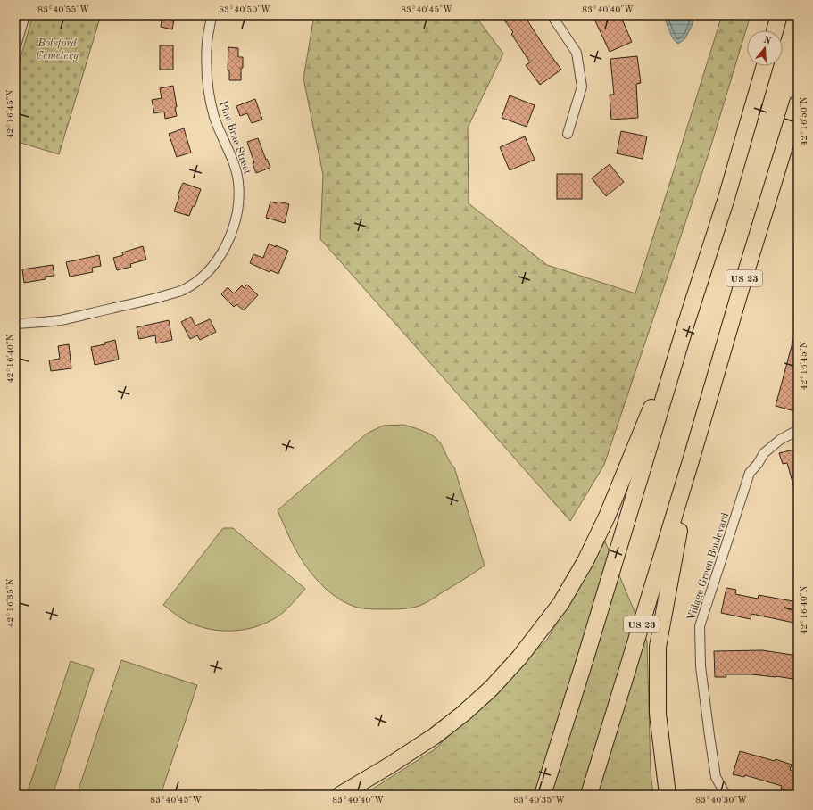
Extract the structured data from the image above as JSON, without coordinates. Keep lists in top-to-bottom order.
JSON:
{
  "streets": {
    "highway": ["US 23"],
    "street": ["Pine Brae Street", "Village Green Boulevard"]
  },
  "parks": ["Botsford Cemetery"],
  "north": "top",
  "coordinates": [
    "83°40'55\"W",
    "83°40'50\"W",
    "83°40'45\"W",
    "83°40'40\"W",
    "42°16'45\"N",
    "42°16'50\"N",
    "42°16'40\"N",
    "42°16'35\"N",
    "83°40'35\"W",
    "83°40'30\"W"
  ]
}
